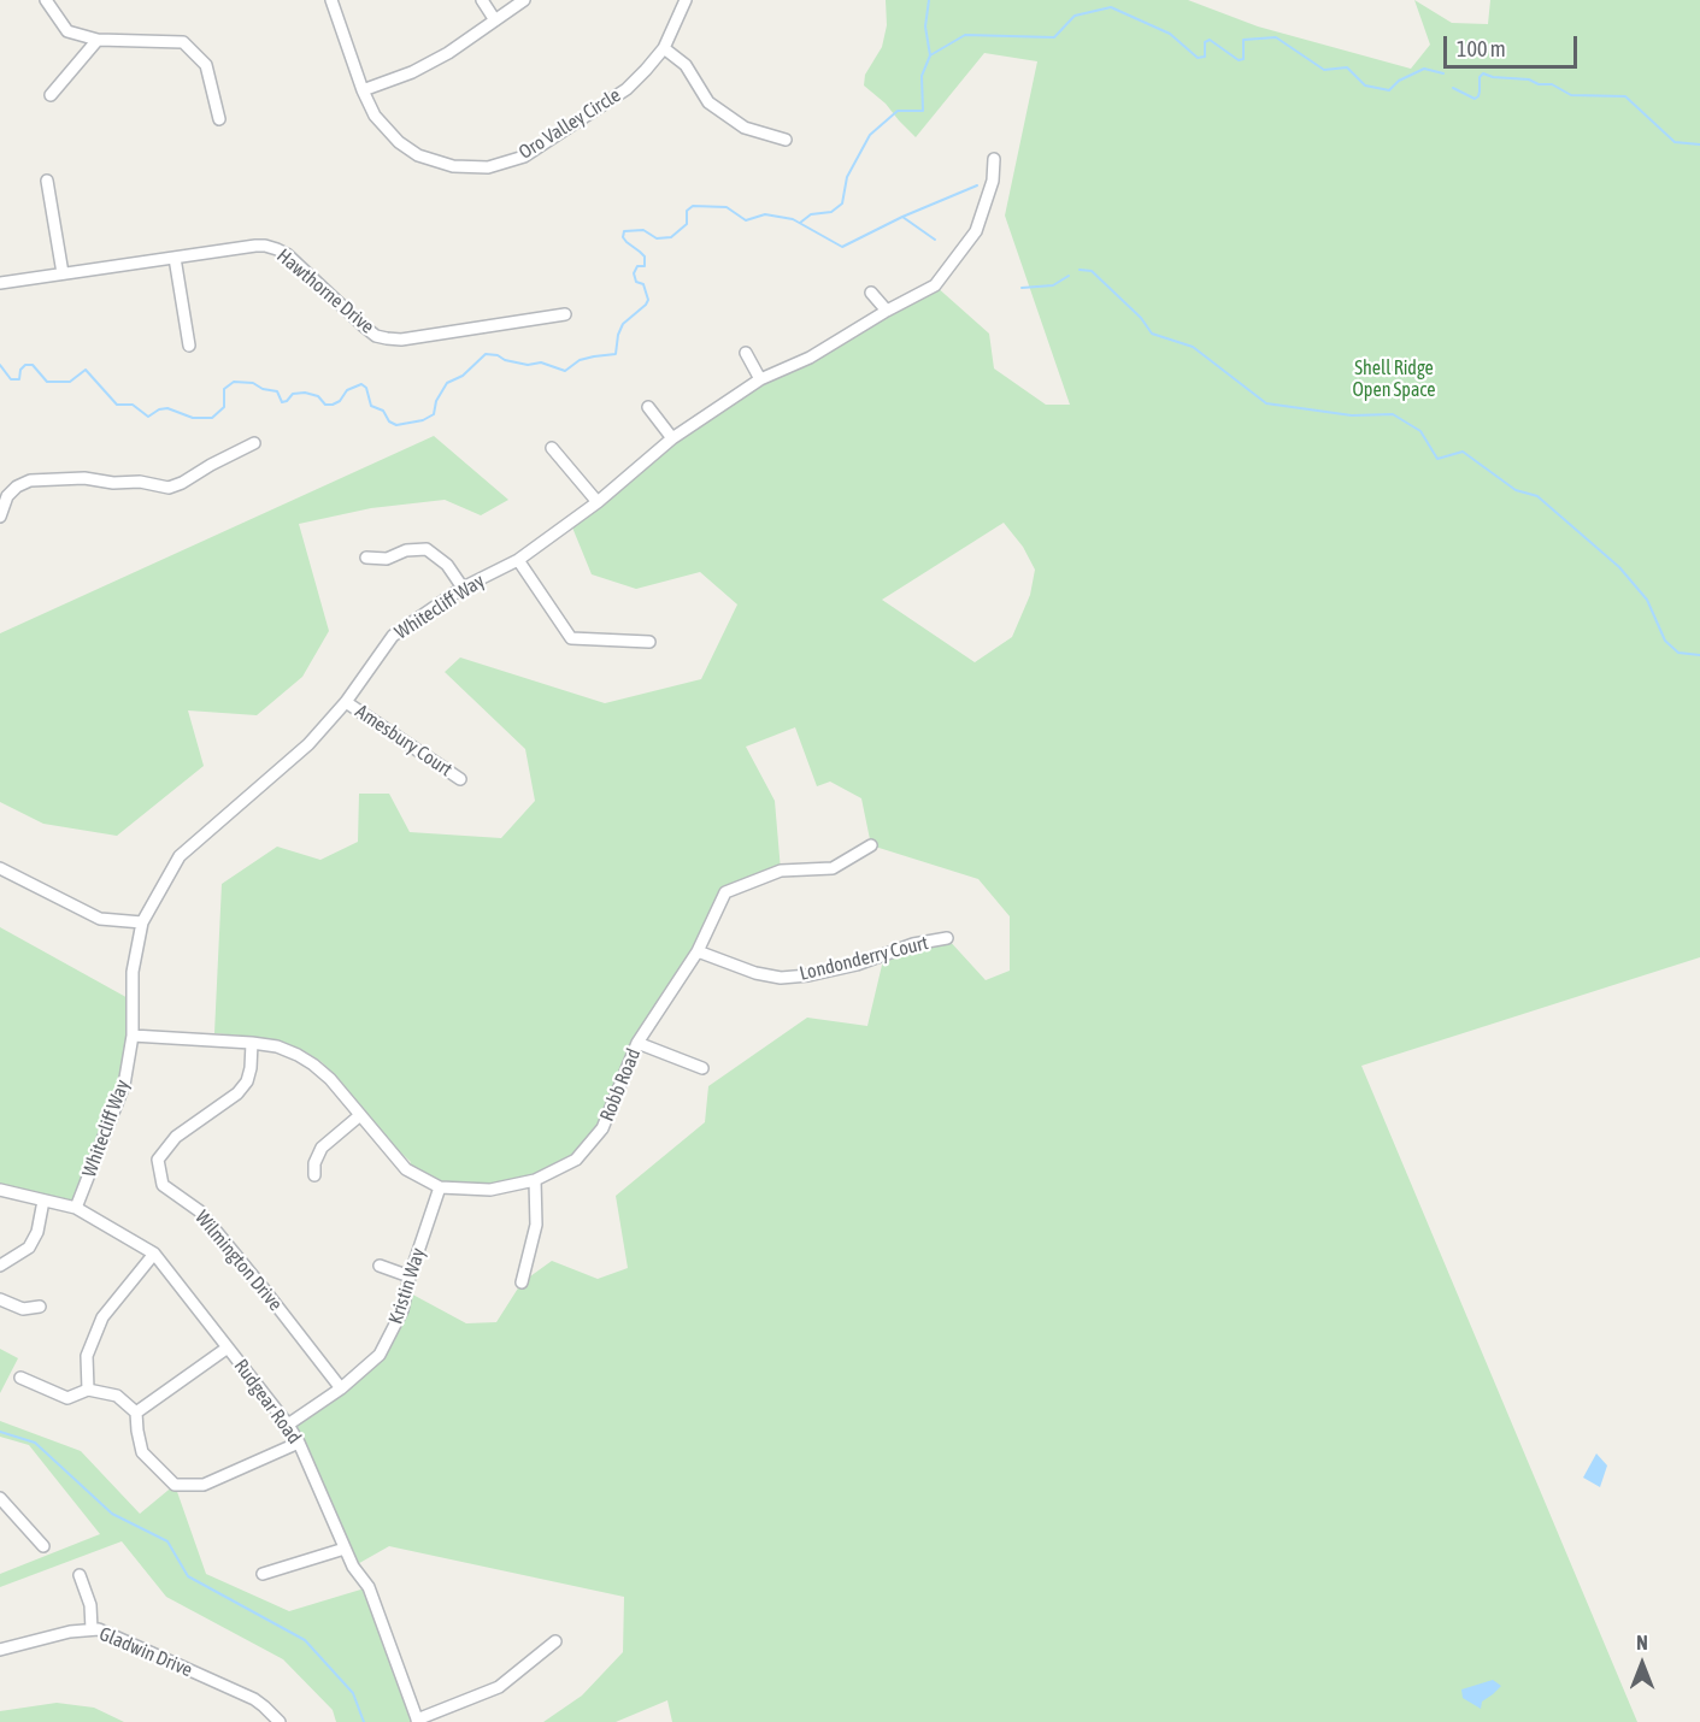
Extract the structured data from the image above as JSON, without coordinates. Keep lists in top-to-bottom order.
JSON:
{
  "streets": {
    "street": [
      "Oro Valley Circle",
      "Hawthorne Drive",
      "Whitecliff Way",
      "Amesbury Court",
      "Londonderry Court",
      "Robb Road",
      "Wilmington Drive",
      "Kristin Way",
      "Rudgear Road",
      "Gladwin Drive"
    ]
  },
  "crossings": [
    ["Whitecliff Way", "Amesbury Court"],
    ["Whitecliff Way", "Robb Road"],
    ["Whitecliff Way", "Rudgear Road"],
    ["Londonderry Court", "Robb Road"],
    ["Robb Road", "Wilmington Drive"],
    ["Robb Road", "Kristin Way"],
    ["Wilmington Drive", "Kristin Way"],
    ["Kristin Way", "Rudgear Road"]
  ],
  "parks": ["Shell Ridge Open Space"],
  "scale_bar": "100 m",
  "north": "top"
}
